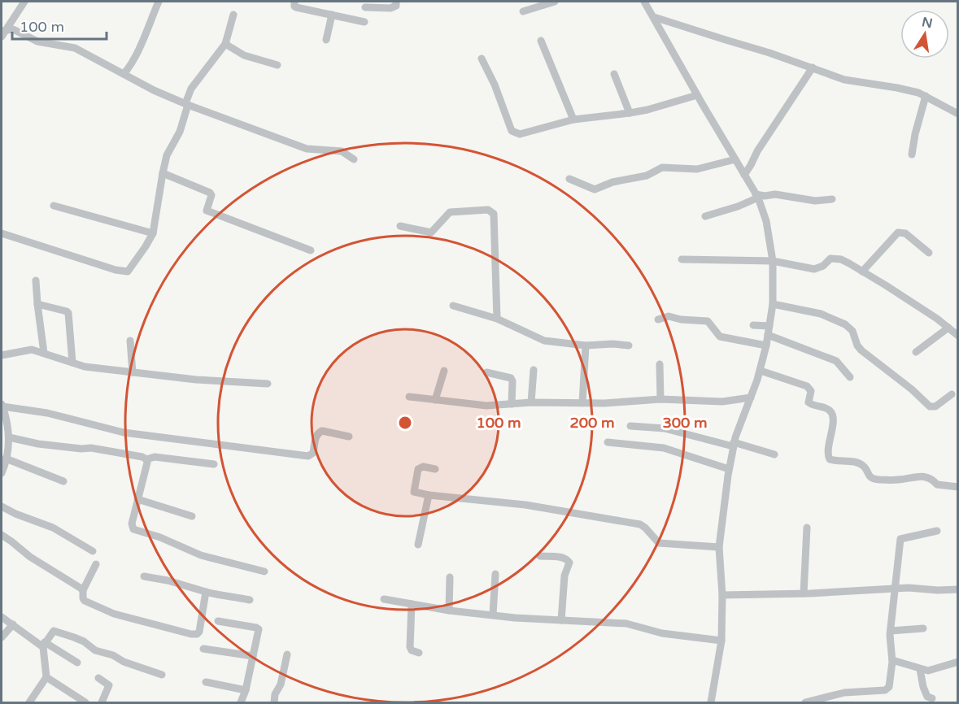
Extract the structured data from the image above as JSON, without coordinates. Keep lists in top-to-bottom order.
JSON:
{
  "scale_bar": "100 m",
  "north": "top",
  "rings": ["100 m", "200 m", "300 m"]
}
